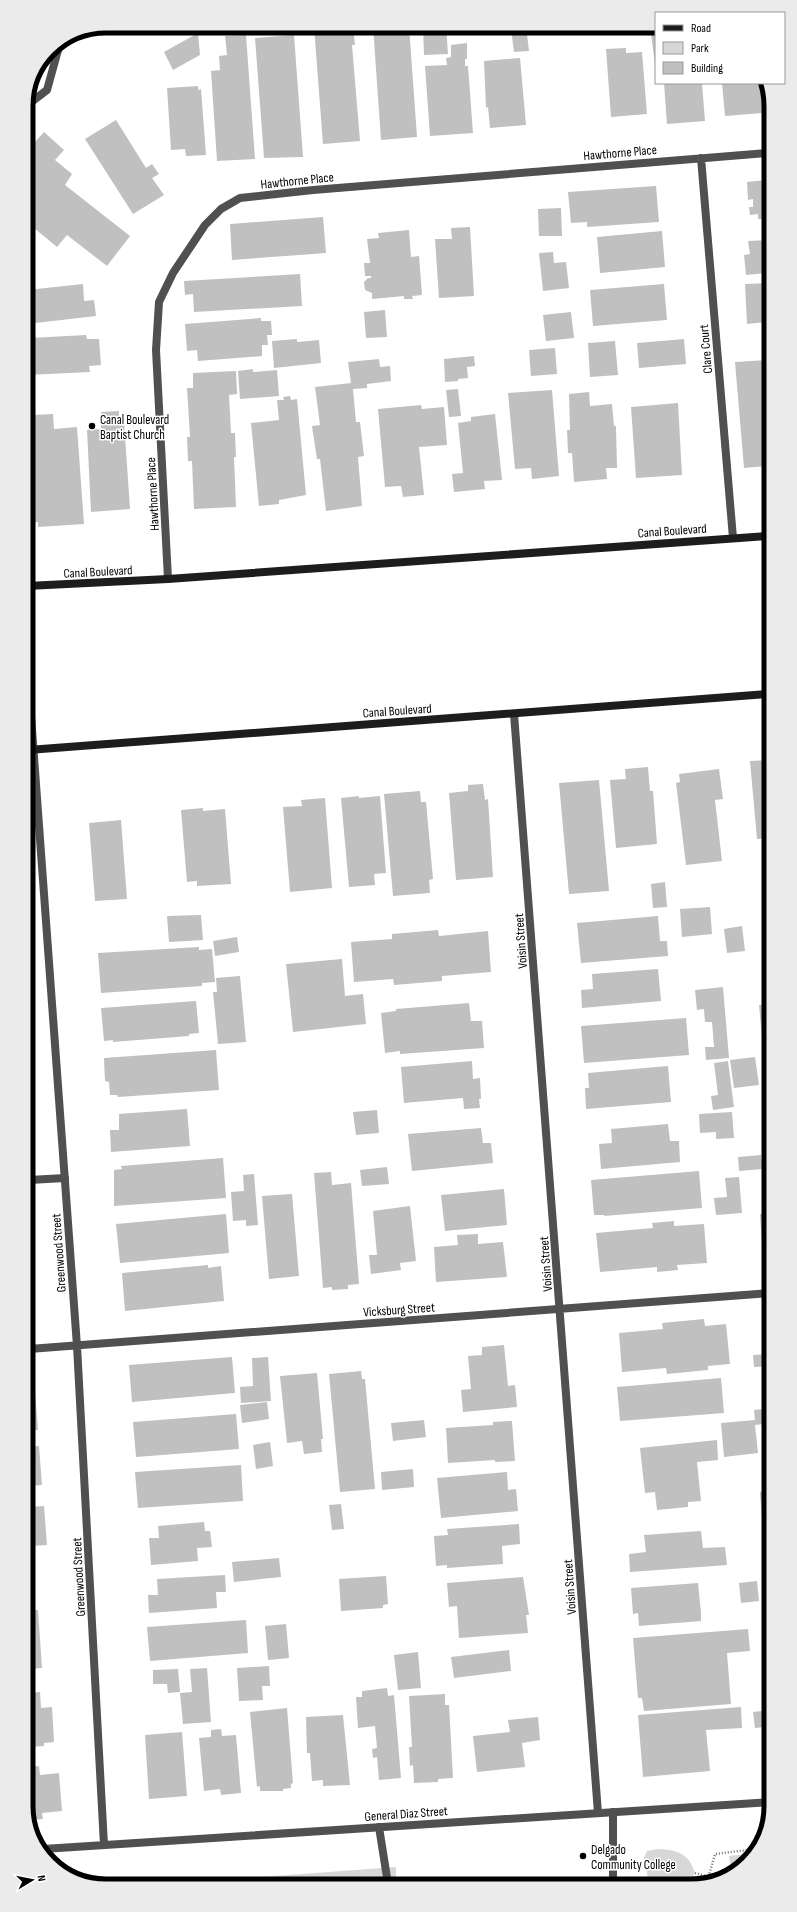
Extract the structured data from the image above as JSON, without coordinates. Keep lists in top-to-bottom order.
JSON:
{
  "streets": {
    "main road": ["Canal Boulevard"],
    "street": [
      "Hawthorne Place",
      "Clare Court",
      "Voisin Street",
      "Greenwood Street",
      "Vicksburg Street",
      "General Diaz Street"
    ]
  },
  "crossings": [
    ["Hawthorne Place", "Clare Court"],
    ["Hawthorne Place", "Canal Boulevard"],
    ["Clare Court", "Canal Boulevard"],
    ["Canal Boulevard", "Voisin Street"],
    ["Voisin Street", "Vicksburg Street"],
    ["Voisin Street", "General Diaz Street"],
    ["Greenwood Street", "Vicksburg Street"],
    ["Greenwood Street", "General Diaz Street"]
  ],
  "places": ["Canal Boulevard Baptist Church", "Delgado Community College"],
  "legend": ["Road", "Park", "Building"],
  "north": "right"
}
